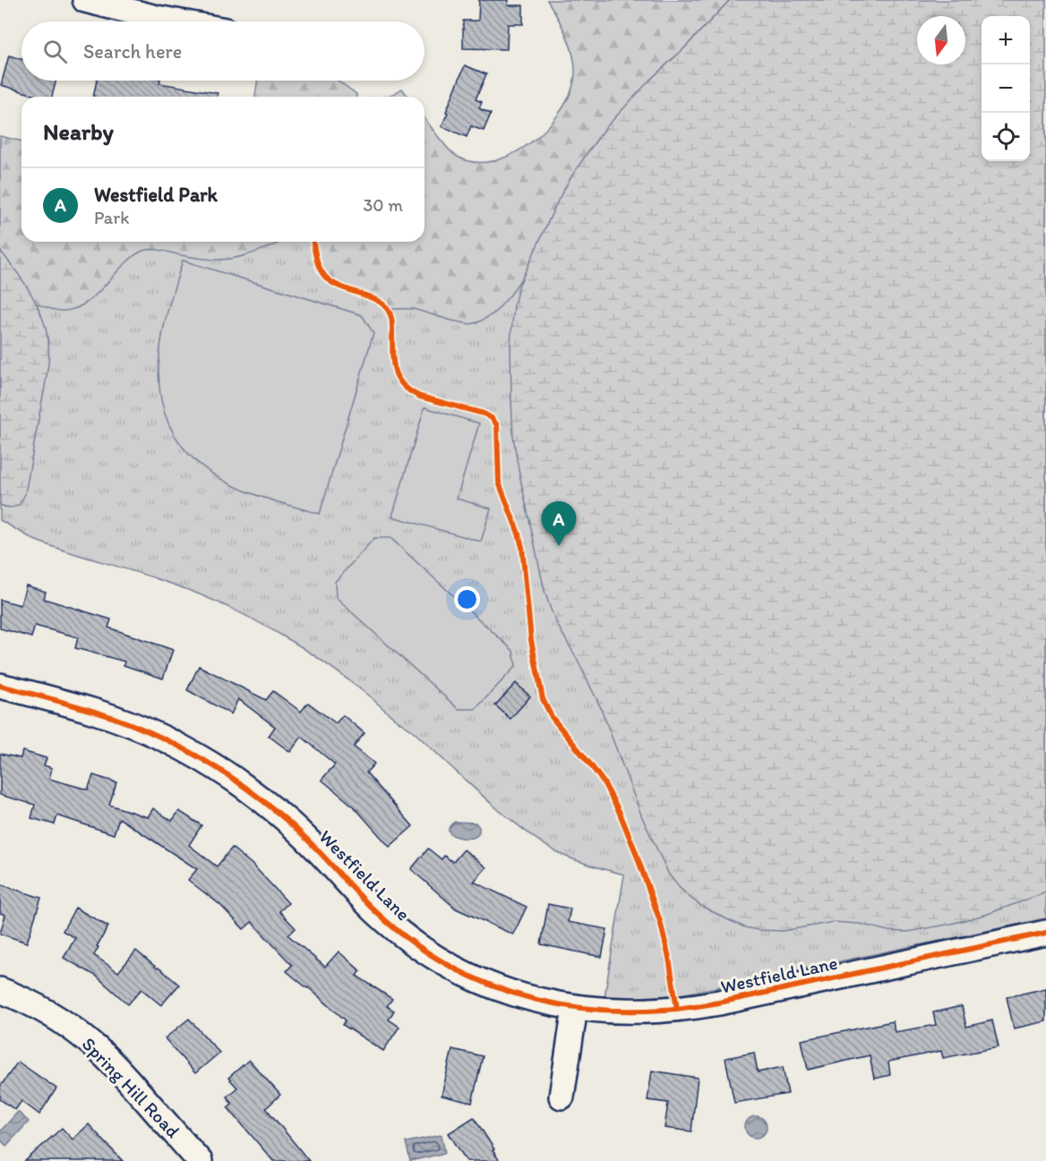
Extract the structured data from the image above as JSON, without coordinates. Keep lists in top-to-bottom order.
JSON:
{
  "streets": {
    "street": ["Westfield Lane", "Spring Hill Road"]
  },
  "north": "bottom",
  "page": {
    "map_buttons": ["+", "−"],
    "search": "Search here",
    "heading": "Nearby",
    "list": [
      {
        "mark": "A",
        "name": "Westfield Park",
        "note": "Park",
        "value": "30 m"
      }
    ],
    "pins": "A"
  }
}
